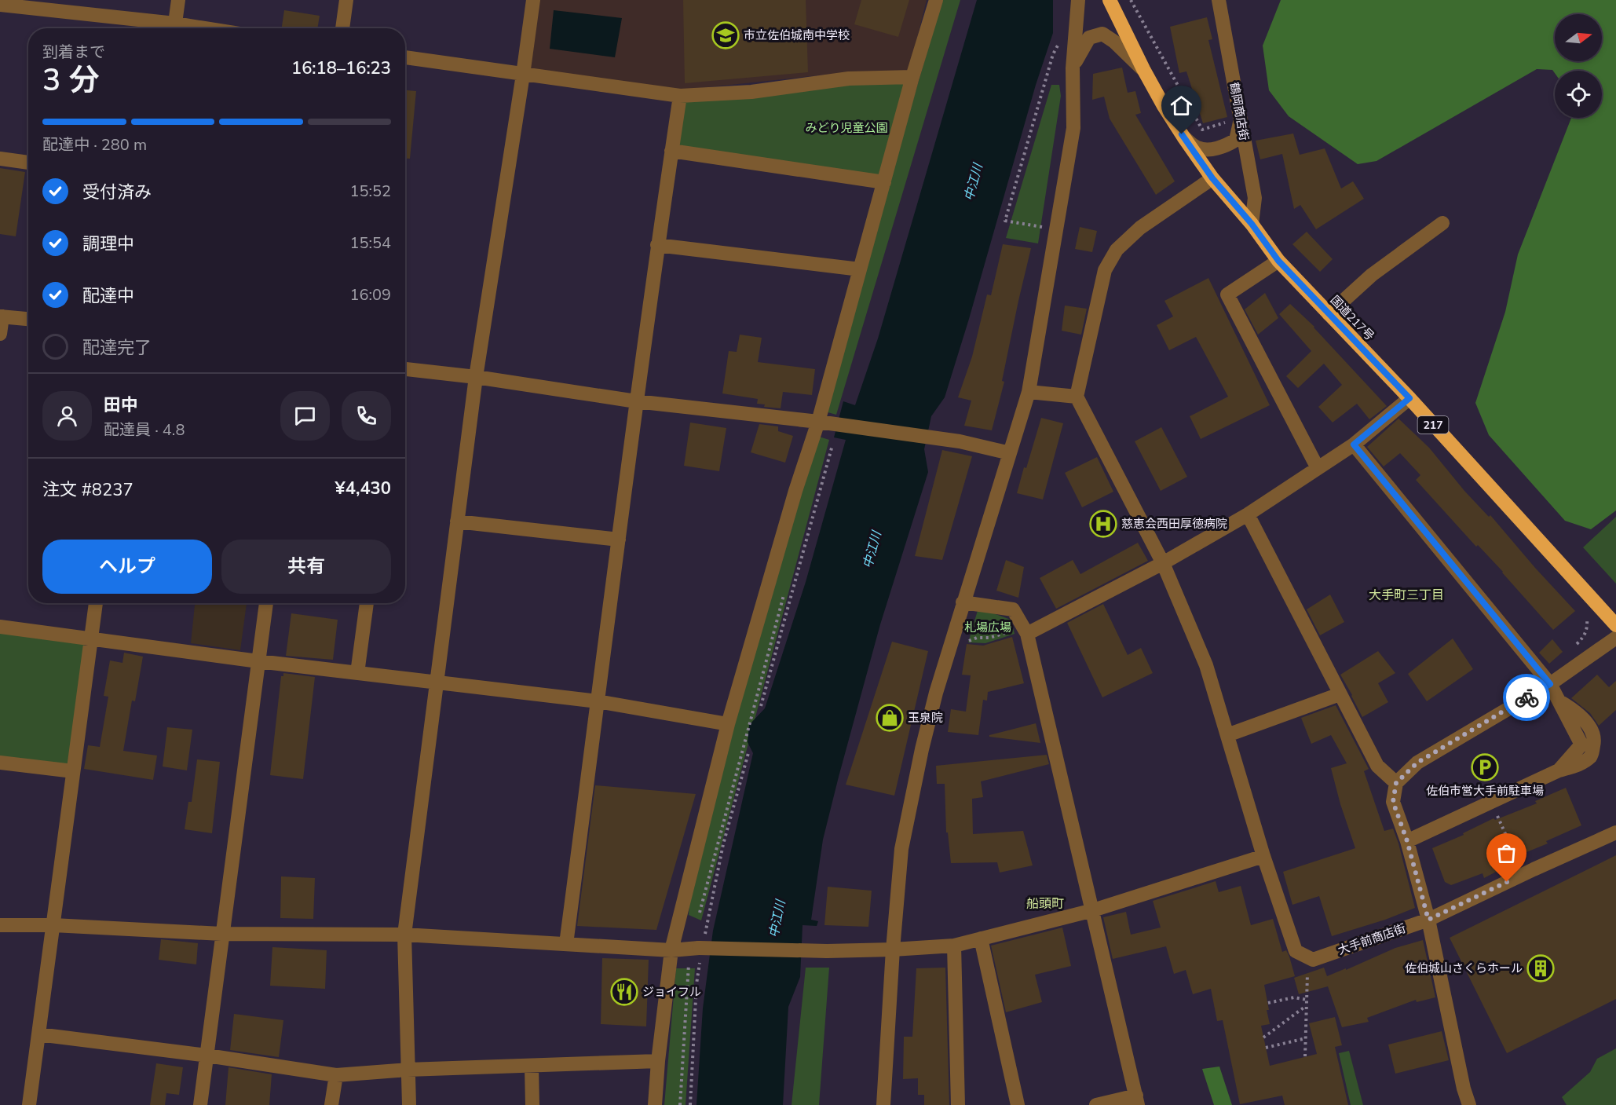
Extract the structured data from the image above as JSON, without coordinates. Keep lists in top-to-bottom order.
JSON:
{
  "streets": {
    "highway": ["国道217号", "217"],
    "street": ["鶴岡商店街", "大手前商店街"]
  },
  "crossings": [
    ["鶴岡商店街", "国道217号"]
  ],
  "districts": ["大手町三丁目", "船頭町"],
  "water": ["中江川"],
  "parks": ["みどり児童公園", "札場広場"],
  "places": {
    "school or university": ["市立佐伯城南中学校"],
    "hospital": ["慈恵会西田厚徳病院"],
    "shop": ["玉泉院"],
    "parking": ["佐伯市営大手前駐車場"],
    "building": ["佐伯城山さくらホール"],
    "restaurant": ["ジョイフル"]
  },
  "north": "right",
  "page": {
    "heading": ["3 分", "到着まで", "16:18–16:23"],
    "panel": [
      "田中",
      "配達員 · 4.8",
      "注文 #8237",
      "¥4,430"
    ],
    "bar": "配達中 · 280 m",
    "list": [
      ["受付済み", "15:52"],
      ["調理中", "15:54"],
      ["配達中", "16:09"],
      "配達完了"
    ],
    "buttons": ["ヘルプ", "共有"]
  }
}
